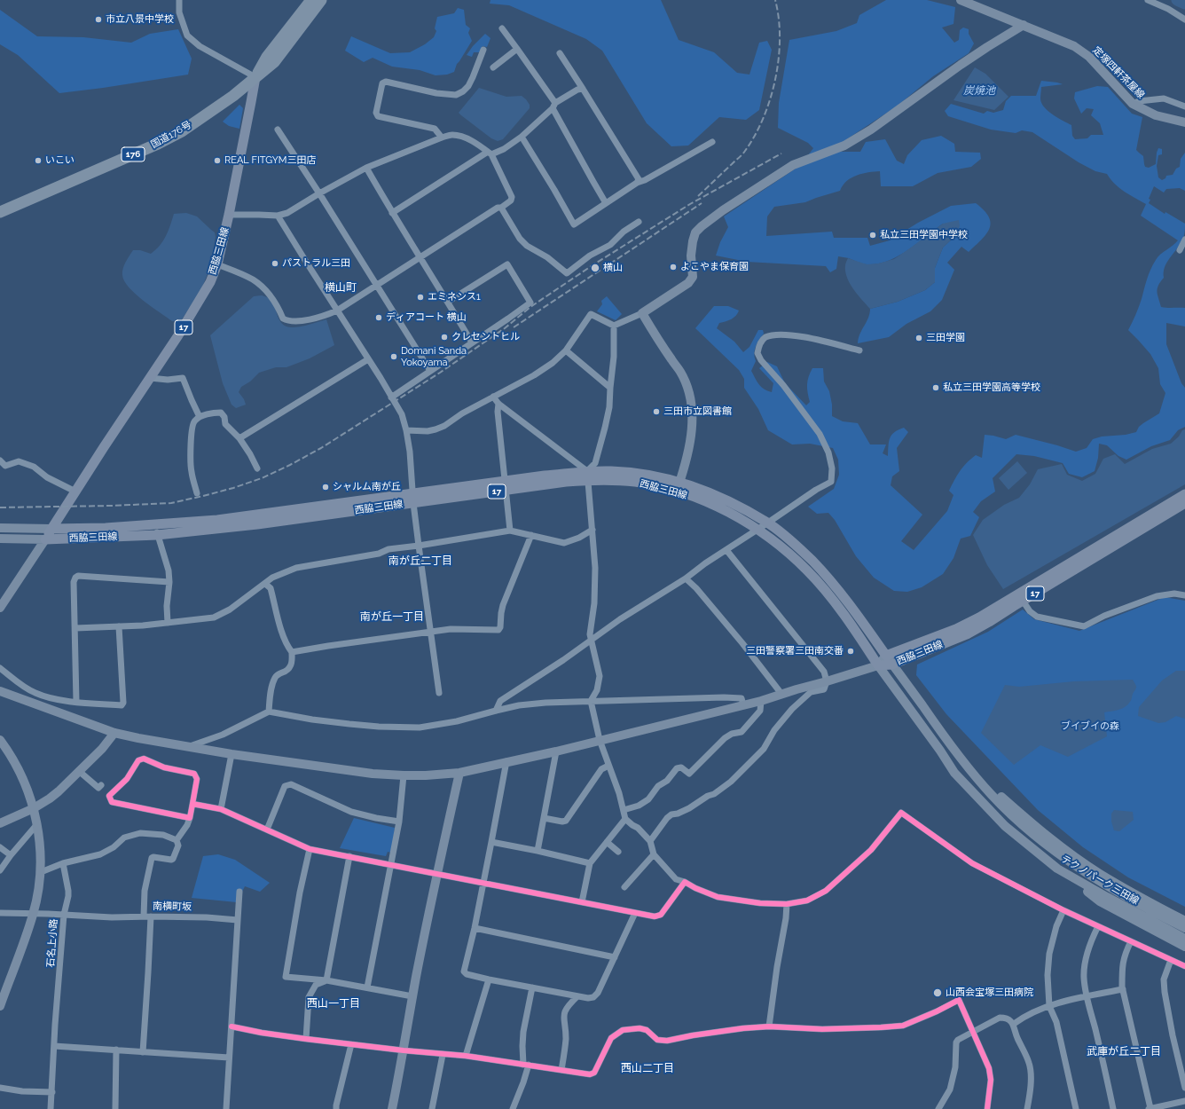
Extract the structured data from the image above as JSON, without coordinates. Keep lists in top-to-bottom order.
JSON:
{
  "streets": {
    "highway": ["国道176号", "176"],
    "main road": ["西脇三田線", "17"],
    "street": [
      "定塚四軒茶屋線",
      "テクノパーク三田線",
      "南横町坂",
      "石名上小路"
    ]
  },
  "crossings": [
    ["国道176号", "西脇三田線"],
    ["西脇三田線", "テクノパーク三田線"],
    ["南横町坂", "石名上小路"]
  ],
  "districts": [
    "横山町",
    "南が丘二丁目",
    "南が丘一丁目",
    "西山一丁目",
    "武庫が丘二丁目",
    "西山二丁目"
  ],
  "water": ["炭焼池"],
  "parks": ["ブイブイの森"],
  "places": [
    "市立八景中学校",
    "いこい",
    "REAL FITGYM三田店",
    "私立三田学園中学校",
    "パストラル三田",
    "よこやま保育園",
    "横山",
    "エミネンス1",
    "ディアコート 横山",
    "クレセントヒル",
    "三田学園",
    "Domani Sanda Yokoyama",
    "私立三田学園高等学校",
    "三田市立図書館",
    "シャルム南が丘",
    "三田警察署三田南交番",
    "山西会宝塚三田病院"
  ]
}
